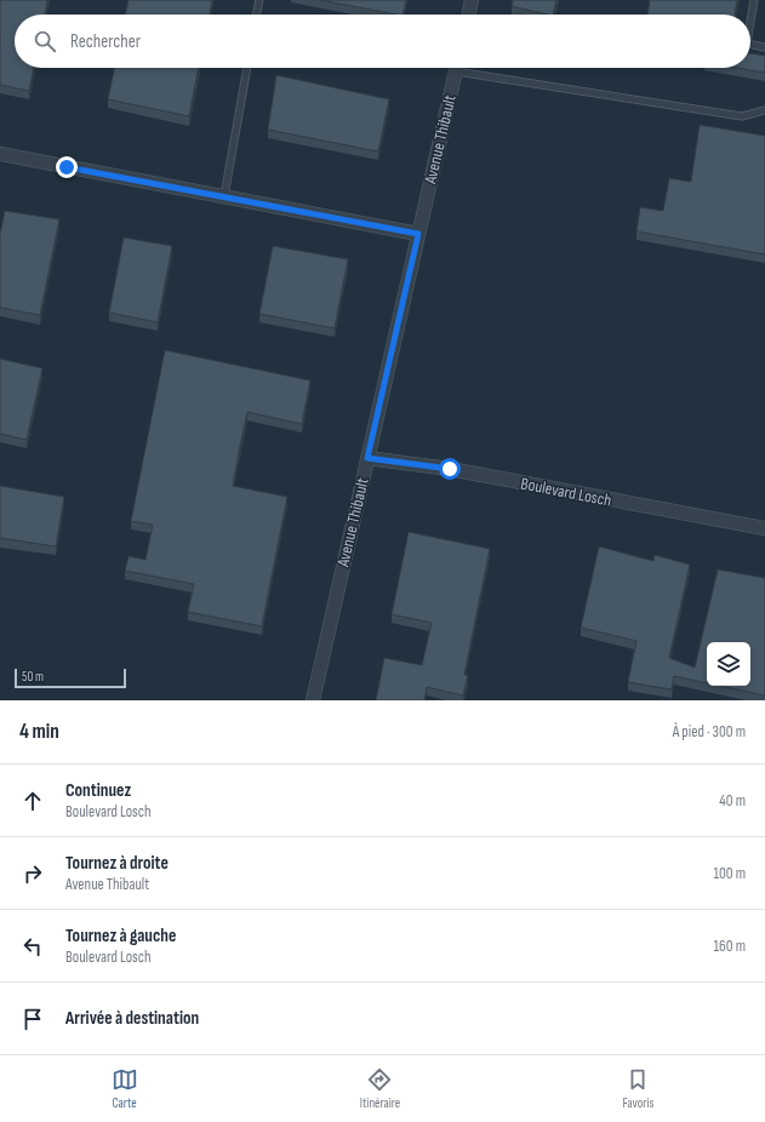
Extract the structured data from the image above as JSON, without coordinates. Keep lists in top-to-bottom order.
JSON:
{
  "streets": {
    "street": ["Avenue Thibault", "Boulevard Losch"]
  },
  "crossings": [
    ["Avenue Thibault", "Boulevard Losch"]
  ],
  "scale_bar": "50 m",
  "page": {
    "search": "Rechercher",
    "scale": "50 m",
    "heading": ["4 min", "À pied · 300 m"],
    "list": [
      ["Continuez", "Boulevard Losch", "40 m"],
      ["Tournez à droite", "Avenue Thibault", "100 m"],
      ["Tournez à gauche", "Boulevard Losch", "160 m"],
      "Arrivée à destination"
    ],
    "nav": ["Carte", "Itinéraire", "Favoris"]
  }
}
